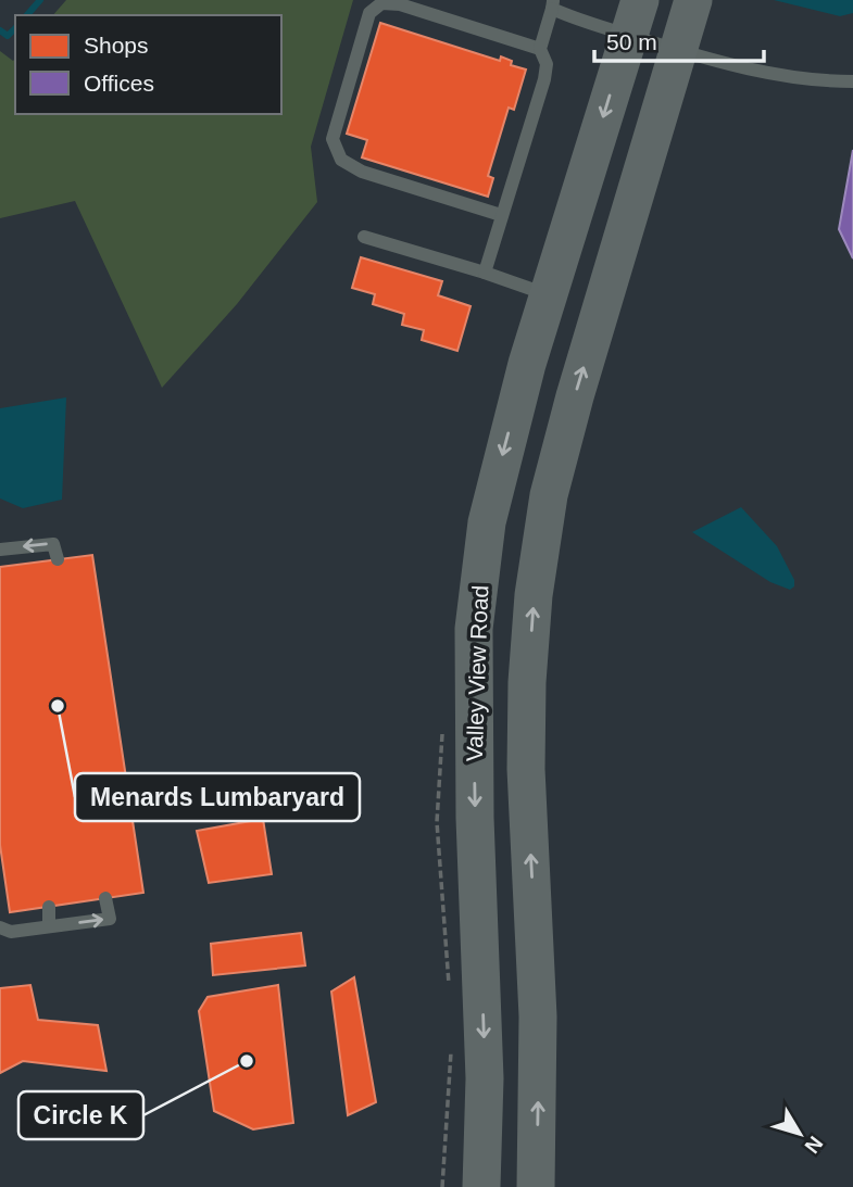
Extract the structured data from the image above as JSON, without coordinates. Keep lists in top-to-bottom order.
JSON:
{
  "streets": {
    "main road": ["Valley View Road"]
  },
  "places": ["Menards Lumbaryard", "Circle K"],
  "legend": ["Shops", "Offices"],
  "scale_bar": "50 m",
  "north": "bottom right"
}
